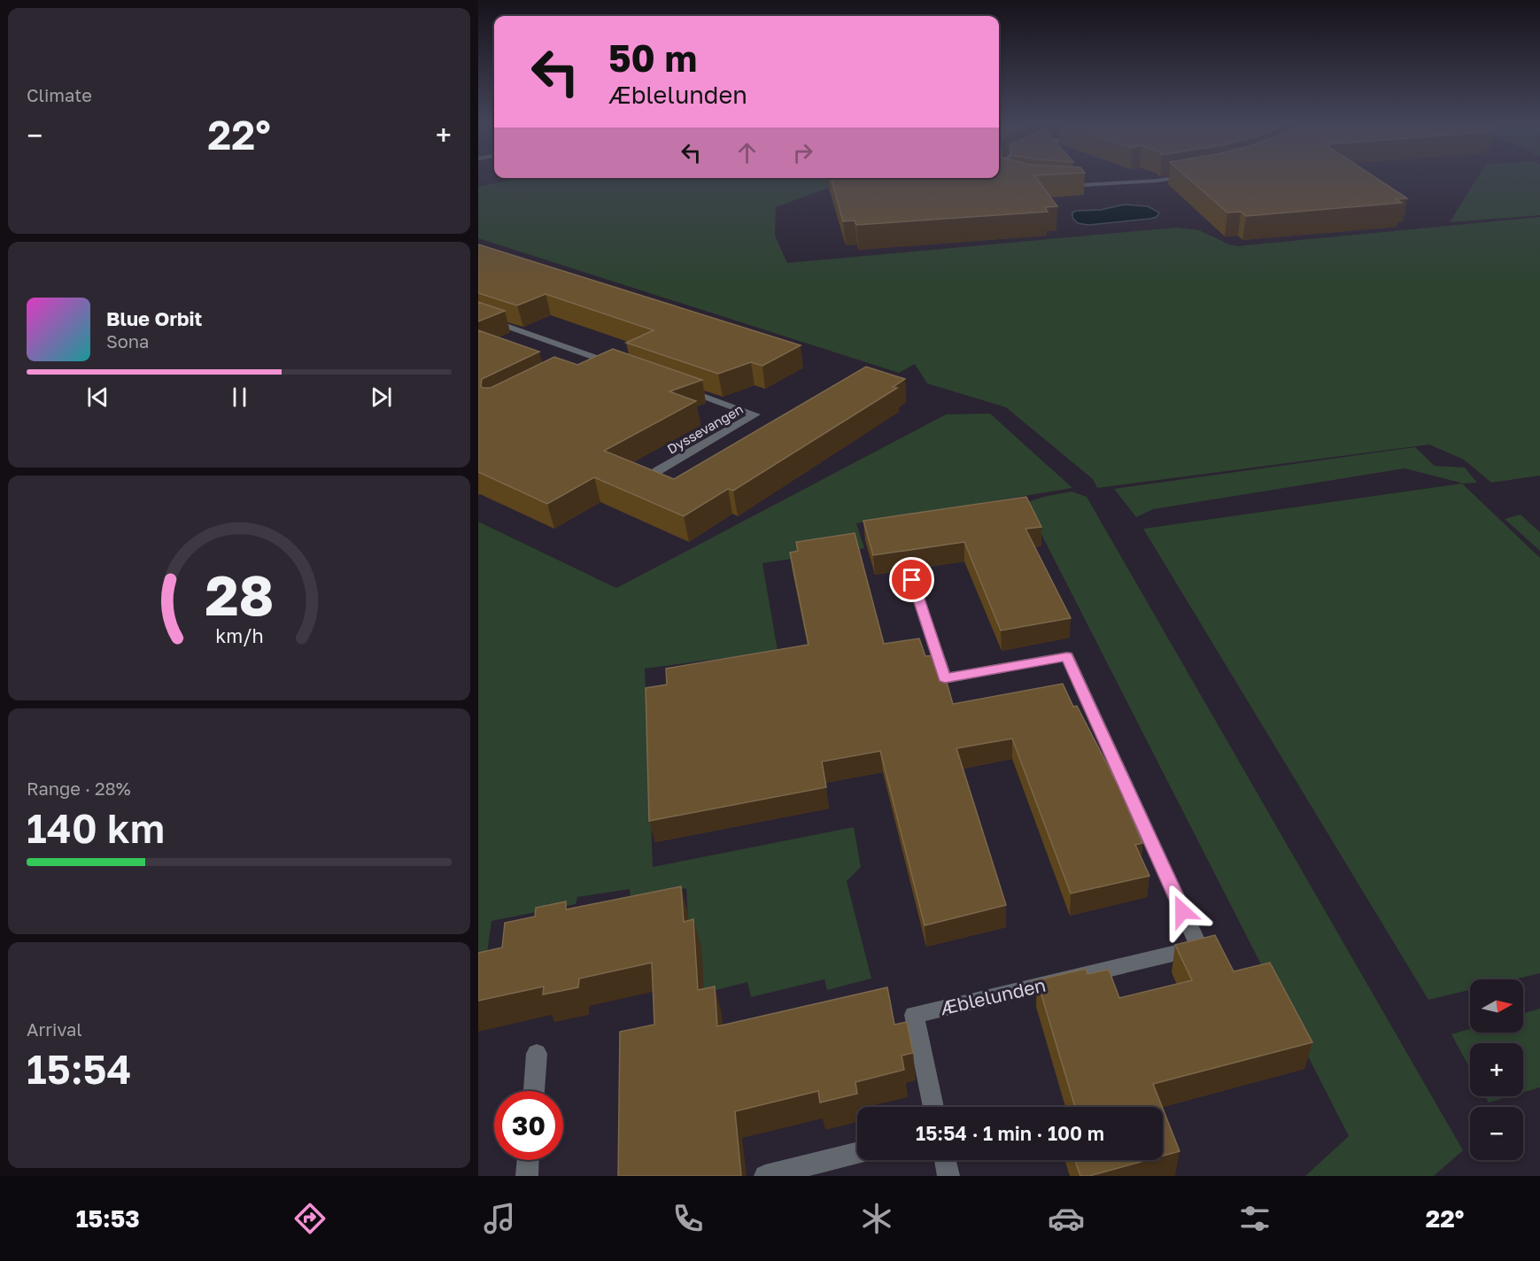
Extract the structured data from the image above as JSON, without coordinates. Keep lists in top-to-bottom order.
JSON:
{
  "streets": {
    "street": ["Dyssevangen", "Æblelunden"]
  },
  "north": "right",
  "page": {
    "tile": [
      "Climate",
      ["Range · 28%", "140 km"],
      ["Arrival", "15:54"]
    ],
    "turn": ["50 m", "Æblelunden"],
    "heat": ["−", "22°", "+"],
    "song": ["Blue Orbit", "Sona"],
    "map_buttons": ["+", "−"],
    "limit": "30",
    "trip": "15:54 · 1 min · 100 m",
    "tabs": ["15:53", "22°"],
    "gauge": ["28", "km/h"]
  }
}
